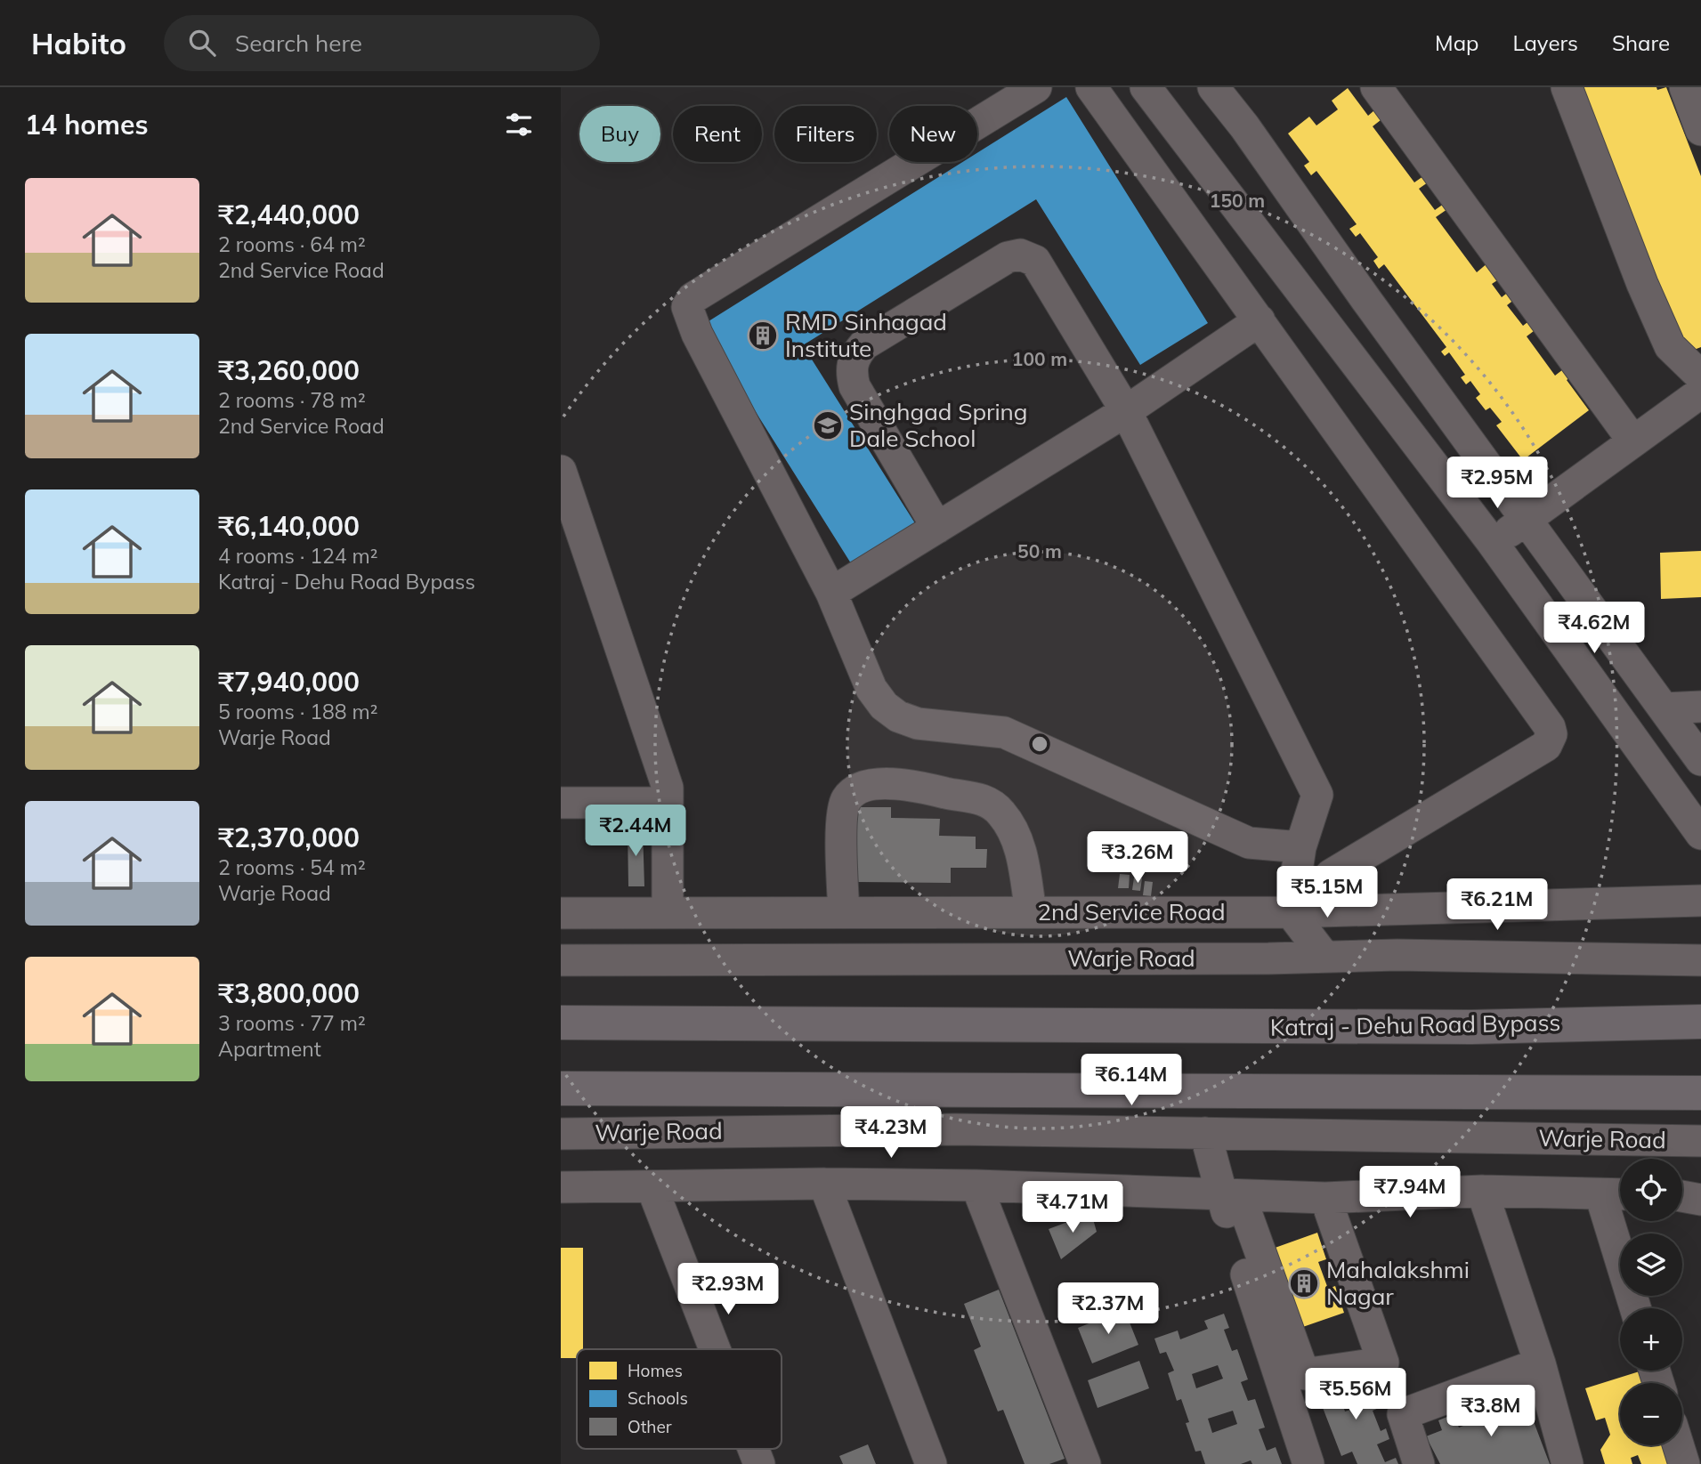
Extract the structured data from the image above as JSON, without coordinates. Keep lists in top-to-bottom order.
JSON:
{
  "streets": {
    "highway": ["Katraj - Dehu Road Bypass"],
    "street": ["2nd Service Road", "Warje Road"]
  },
  "places": {
    "building": ["RMD Sinhagad Institute", "Mahalakshmi Nagar"],
    "school or university": ["Singhgad Spring Dale School"]
  },
  "legend": ["Homes", "Schools", "Other"],
  "page": {
    "header": "Habito",
    "search": "Search here",
    "nav": ["Map", "Layers", "Share"],
    "heading": "14 homes",
    "chip": [
      "Buy",
      "Rent",
      "Filters",
      "New"
    ],
    "list": [
      {
        "name": "₹2,440,000",
        "note": "2 rooms · 64 m² · 2nd Service Road"
      },
      {
        "name": "₹3,260,000",
        "note": "2 rooms · 78 m² · 2nd Service Road"
      },
      {
        "name": "₹6,140,000",
        "note": "4 rooms · 124 m² · Katraj - Dehu Road Bypass"
      },
      {
        "name": "₹7,940,000",
        "note": "5 rooms · 188 m² · Warje Road"
      },
      {
        "name": "₹2,370,000",
        "note": "2 rooms · 54 m² · Warje Road"
      },
      {
        "name": "₹3,800,000",
        "note": "3 rooms · 77 m² · Apartment"
      }
    ],
    "price": [
      "₹2.95M",
      "₹4.62M",
      "₹2.44M",
      "₹3.26M",
      "₹5.15M",
      "₹6.21M",
      "₹6.14M",
      "₹4.23M",
      "₹7.94M",
      "₹4.71M",
      "₹2.93M",
      "₹2.37M",
      "₹5.56M",
      "₹3.8M"
    ],
    "map_buttons": ["+", "−"]
  },
  "rings": ["150 m", "100 m", "50 m"]
}
